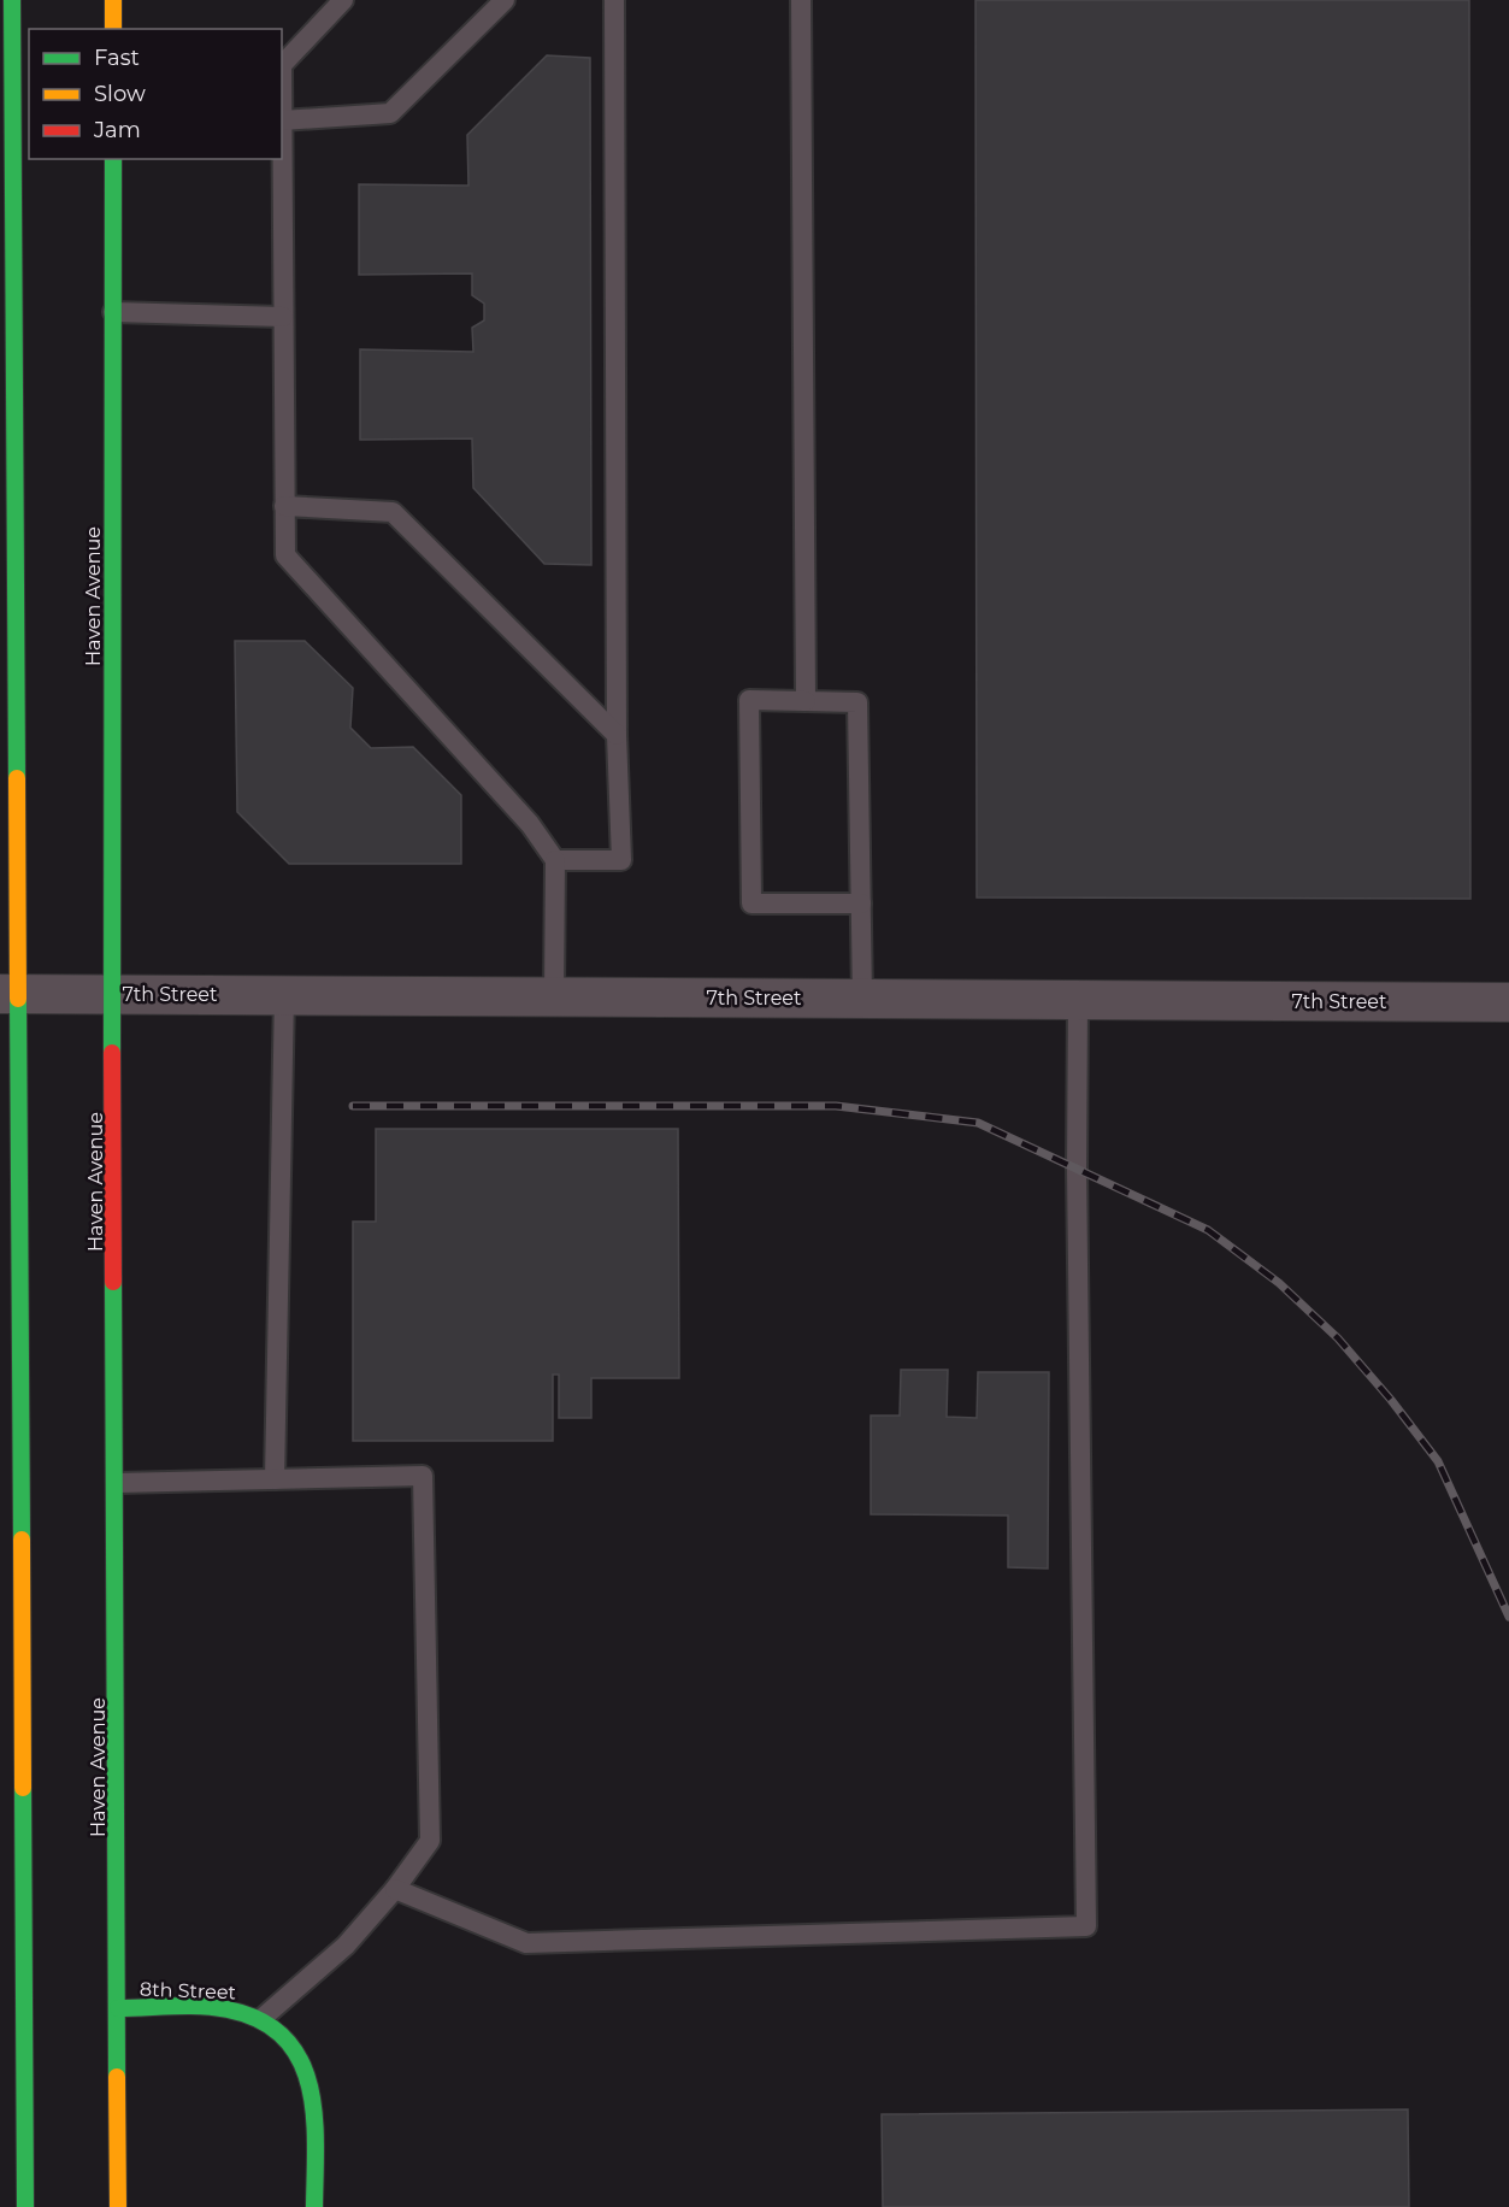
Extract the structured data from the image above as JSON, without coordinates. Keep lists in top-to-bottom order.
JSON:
{
  "streets": {
    "main road": ["Haven Avenue", "8th Street"],
    "street": ["7th Street"]
  },
  "crossings": [
    ["Haven Avenue", "7th Street"],
    ["Haven Avenue", "8th Street"]
  ],
  "legend": ["Fast", "Slow", "Jam"]
}
